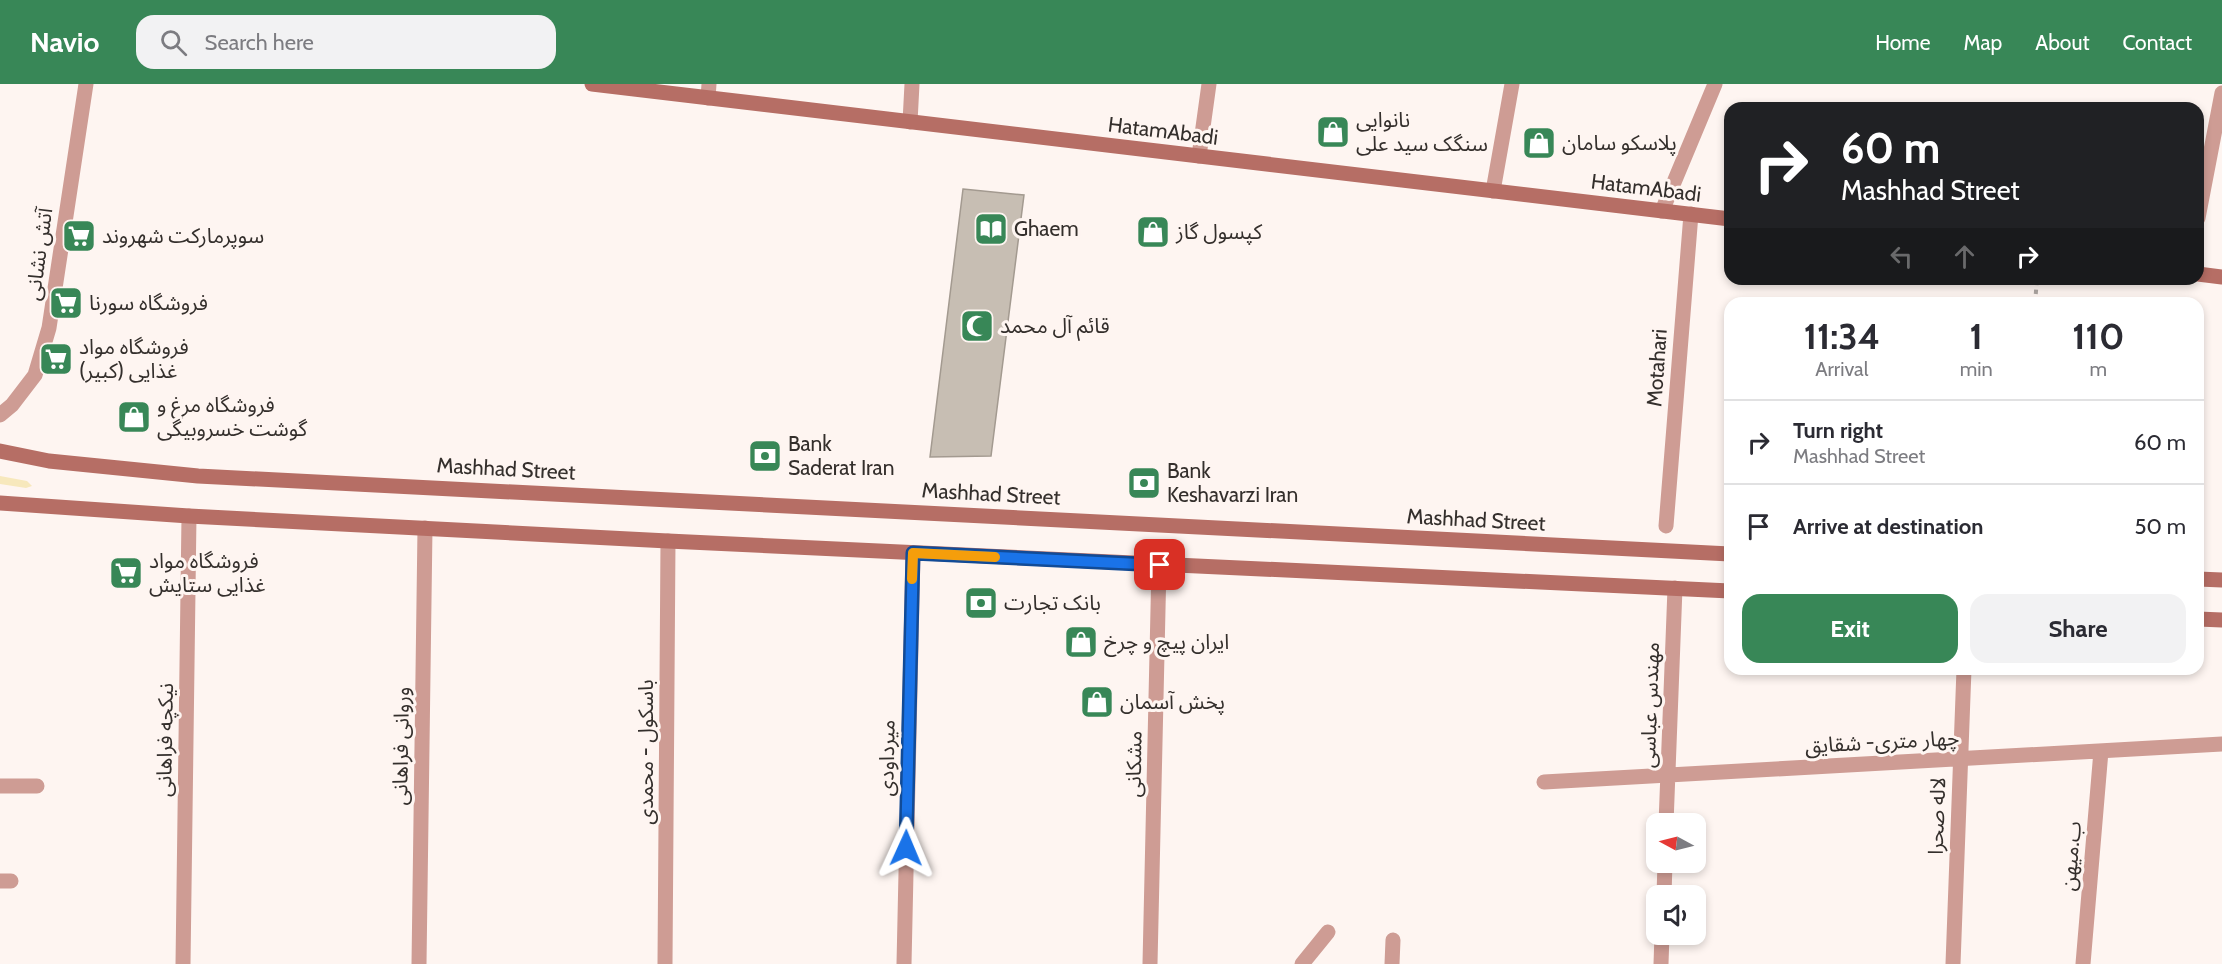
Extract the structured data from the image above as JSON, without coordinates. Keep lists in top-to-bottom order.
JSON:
{
  "streets": {
    "main road": ["HatamAbadi", "Mashhad Street"],
    "street": [
      "آتش نشانی",
      "Motahari",
      "مهندس عباسی",
      "نیکچه فراهانی",
      "چهار متری- شقایق",
      "وروانی فراهانی",
      "باسکول - محمدی",
      "میرداودی",
      "مشکانی",
      "لاله صحرا",
      "ب.میهن"
    ]
  },
  "crossings": [
    ["HatamAbadi", "Motahari"],
    ["مهندس عباسی", "چهار متری- شقایق"],
    ["چهار متری- شقایق", "لاله صحرا"],
    ["چهار متری- شقایق", "ب.میهن"]
  ],
  "places": {
    "shop": [
      "نانوایی سنگک سید علی",
      "پلاسکو سامان",
      "کپسول گاز",
      "فروشگاه مرغ و گوشت خسروبیگی",
      "ایران پیچ و چرخ",
      "پخش آسمان"
    ],
    "library": ["Ghaem"],
    "supermarket": [
      "سوپرمارکت شهروند",
      "فروشگاه سورنا",
      "فروشگاه مواد غذایی (کبیر)",
      "فروشگاه مواد غذایی ستایش"
    ],
    "mosque": ["قائم آل محمد"],
    "bank": ["Bank Saderat Iran", "Bank Keshavarzi Iran", "بانک تجارت"]
  },
  "north": "left",
  "page": {
    "header": "Navio",
    "search": "Search here",
    "nav": [
      "Home",
      "Map",
      "About",
      "Contact"
    ],
    "turn": ["60 m", "Mashhad Street"],
    "eta": [
      "11:34",
      "Arrival",
      "1",
      "min",
      "110",
      "m"
    ],
    "list": [
      {
        "name": "Turn right",
        "note": "Mashhad Street",
        "value": "60 m"
      },
      {
        "name": "Arrive at destination",
        "value": "50 m"
      }
    ],
    "buttons": ["Exit", "Share"]
  }
}
